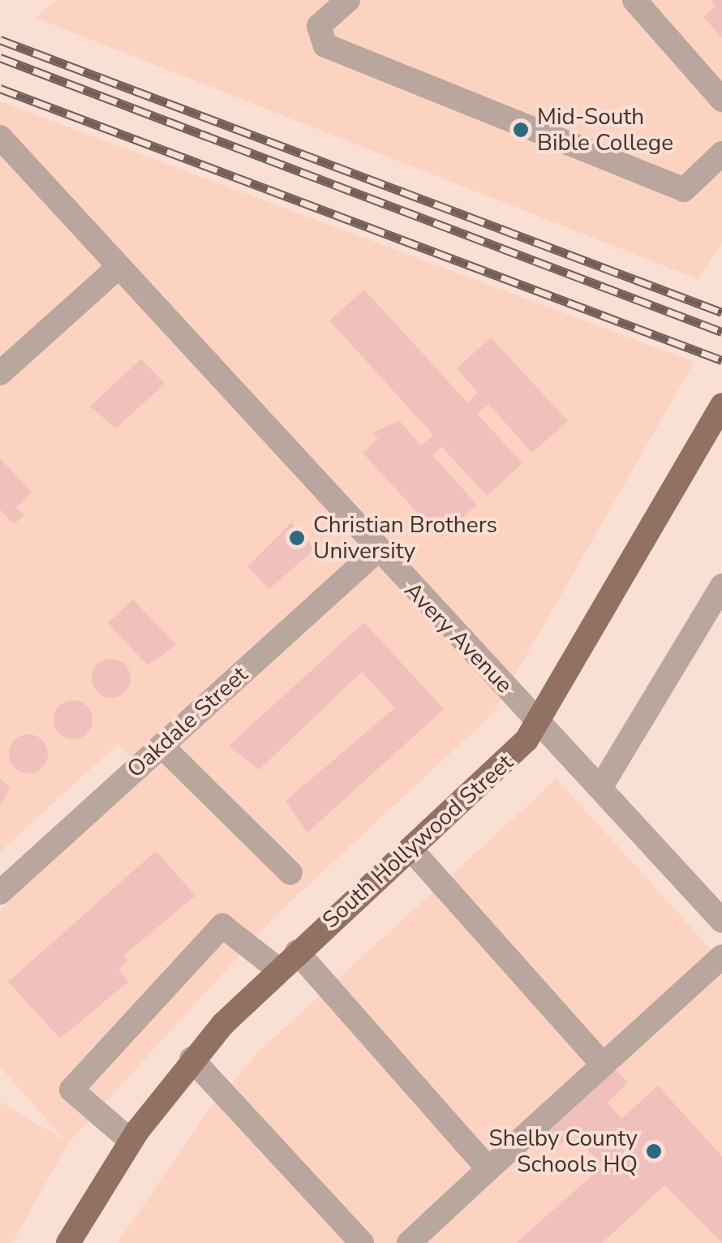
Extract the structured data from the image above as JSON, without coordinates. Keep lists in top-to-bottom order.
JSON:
{
  "streets": {
    "main road": ["South Hollywood Street"],
    "street": ["Avery Avenue", "Oakdale Street"]
  },
  "crossings": [
    ["Avery Avenue", "Oakdale Street"],
    ["Avery Avenue", "South Hollywood Street"]
  ],
  "places": ["Mid-South Bible College", "Christian Brothers University", "Shelby County Schools HQ"]
}
